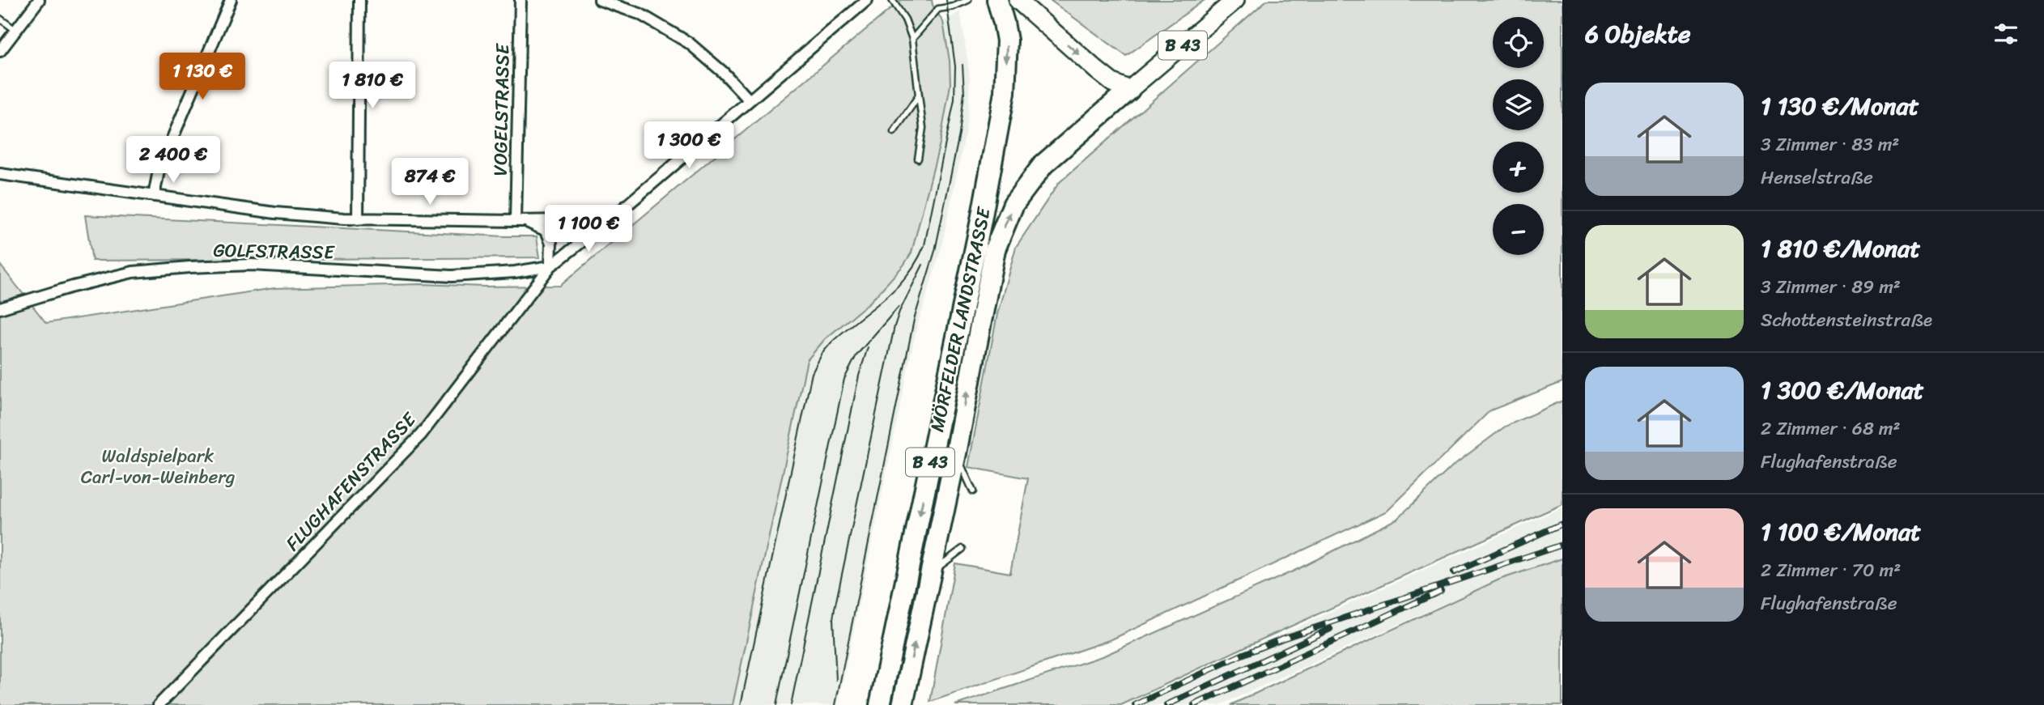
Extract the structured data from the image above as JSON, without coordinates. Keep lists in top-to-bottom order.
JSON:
{
  "streets": {
    "highway": ["B 43", "MÖRFELDER LANDSTRASSE"],
    "street": ["VOGELSTRASSE", "GOLFSTRASSE", "FLUGHAFENSTRASSE"]
  },
  "crossings": [
    ["B 43", "MÖRFELDER LANDSTRASSE"],
    ["GOLFSTRASSE", "FLUGHAFENSTRASSE"]
  ],
  "parks": ["Waldspielpark Carl-von-Weinberg"],
  "page": {
    "heading": "6 Objekte",
    "map_buttons": ["+", "−"],
    "price": [
      "1 130 €",
      "1 810 €",
      "1 300 €",
      "2 400 €",
      "874 €",
      "1 100 €"
    ],
    "list": [
      {
        "name": "1 130 €/Monat",
        "note": "3 Zimmer · 83 m² · Henselstraße"
      },
      {
        "name": "1 810 €/Monat",
        "note": "3 Zimmer · 89 m² · Schottensteinstraße"
      },
      {
        "name": "1 300 €/Monat",
        "note": "2 Zimmer · 68 m² · Flughafenstraße"
      },
      {
        "name": "1 100 €/Monat",
        "note": "2 Zimmer · 70 m² · Flughafenstraße"
      }
    ]
  }
}
